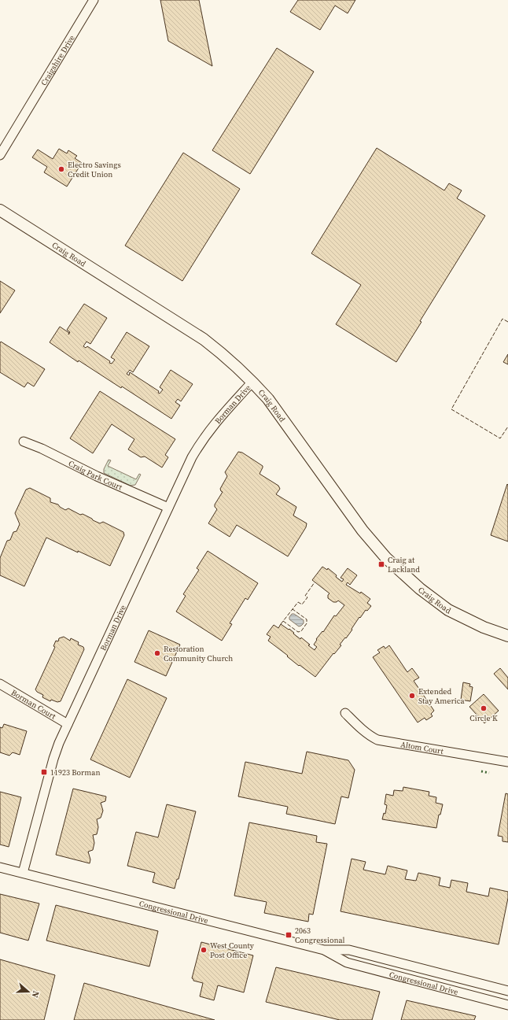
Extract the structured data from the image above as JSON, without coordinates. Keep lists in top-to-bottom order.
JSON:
{
  "streets": {
    "main road": ["Craig Road"],
    "street": [
      "Craigshire Drive",
      "Borman Drive",
      "Craig Park Court",
      "Borman Court",
      "Altom Court",
      "Congressional Drive"
    ]
  },
  "crossings": [
    ["Craig Road", "Borman Drive"],
    ["Borman Drive", "Craig Park Court"],
    ["Borman Drive", "Borman Court"],
    ["Borman Drive", "Congressional Drive"]
  ],
  "places": {
    "other": [
      "Electro Savings Credit Union",
      "Restoration Community Church",
      "Extended Stay America",
      "Circle K",
      "West County Post Office"
    ],
    "transit": ["Craig at Lackland", "11923 Borman", "2063 Congressional"]
  },
  "north": "right"
}
